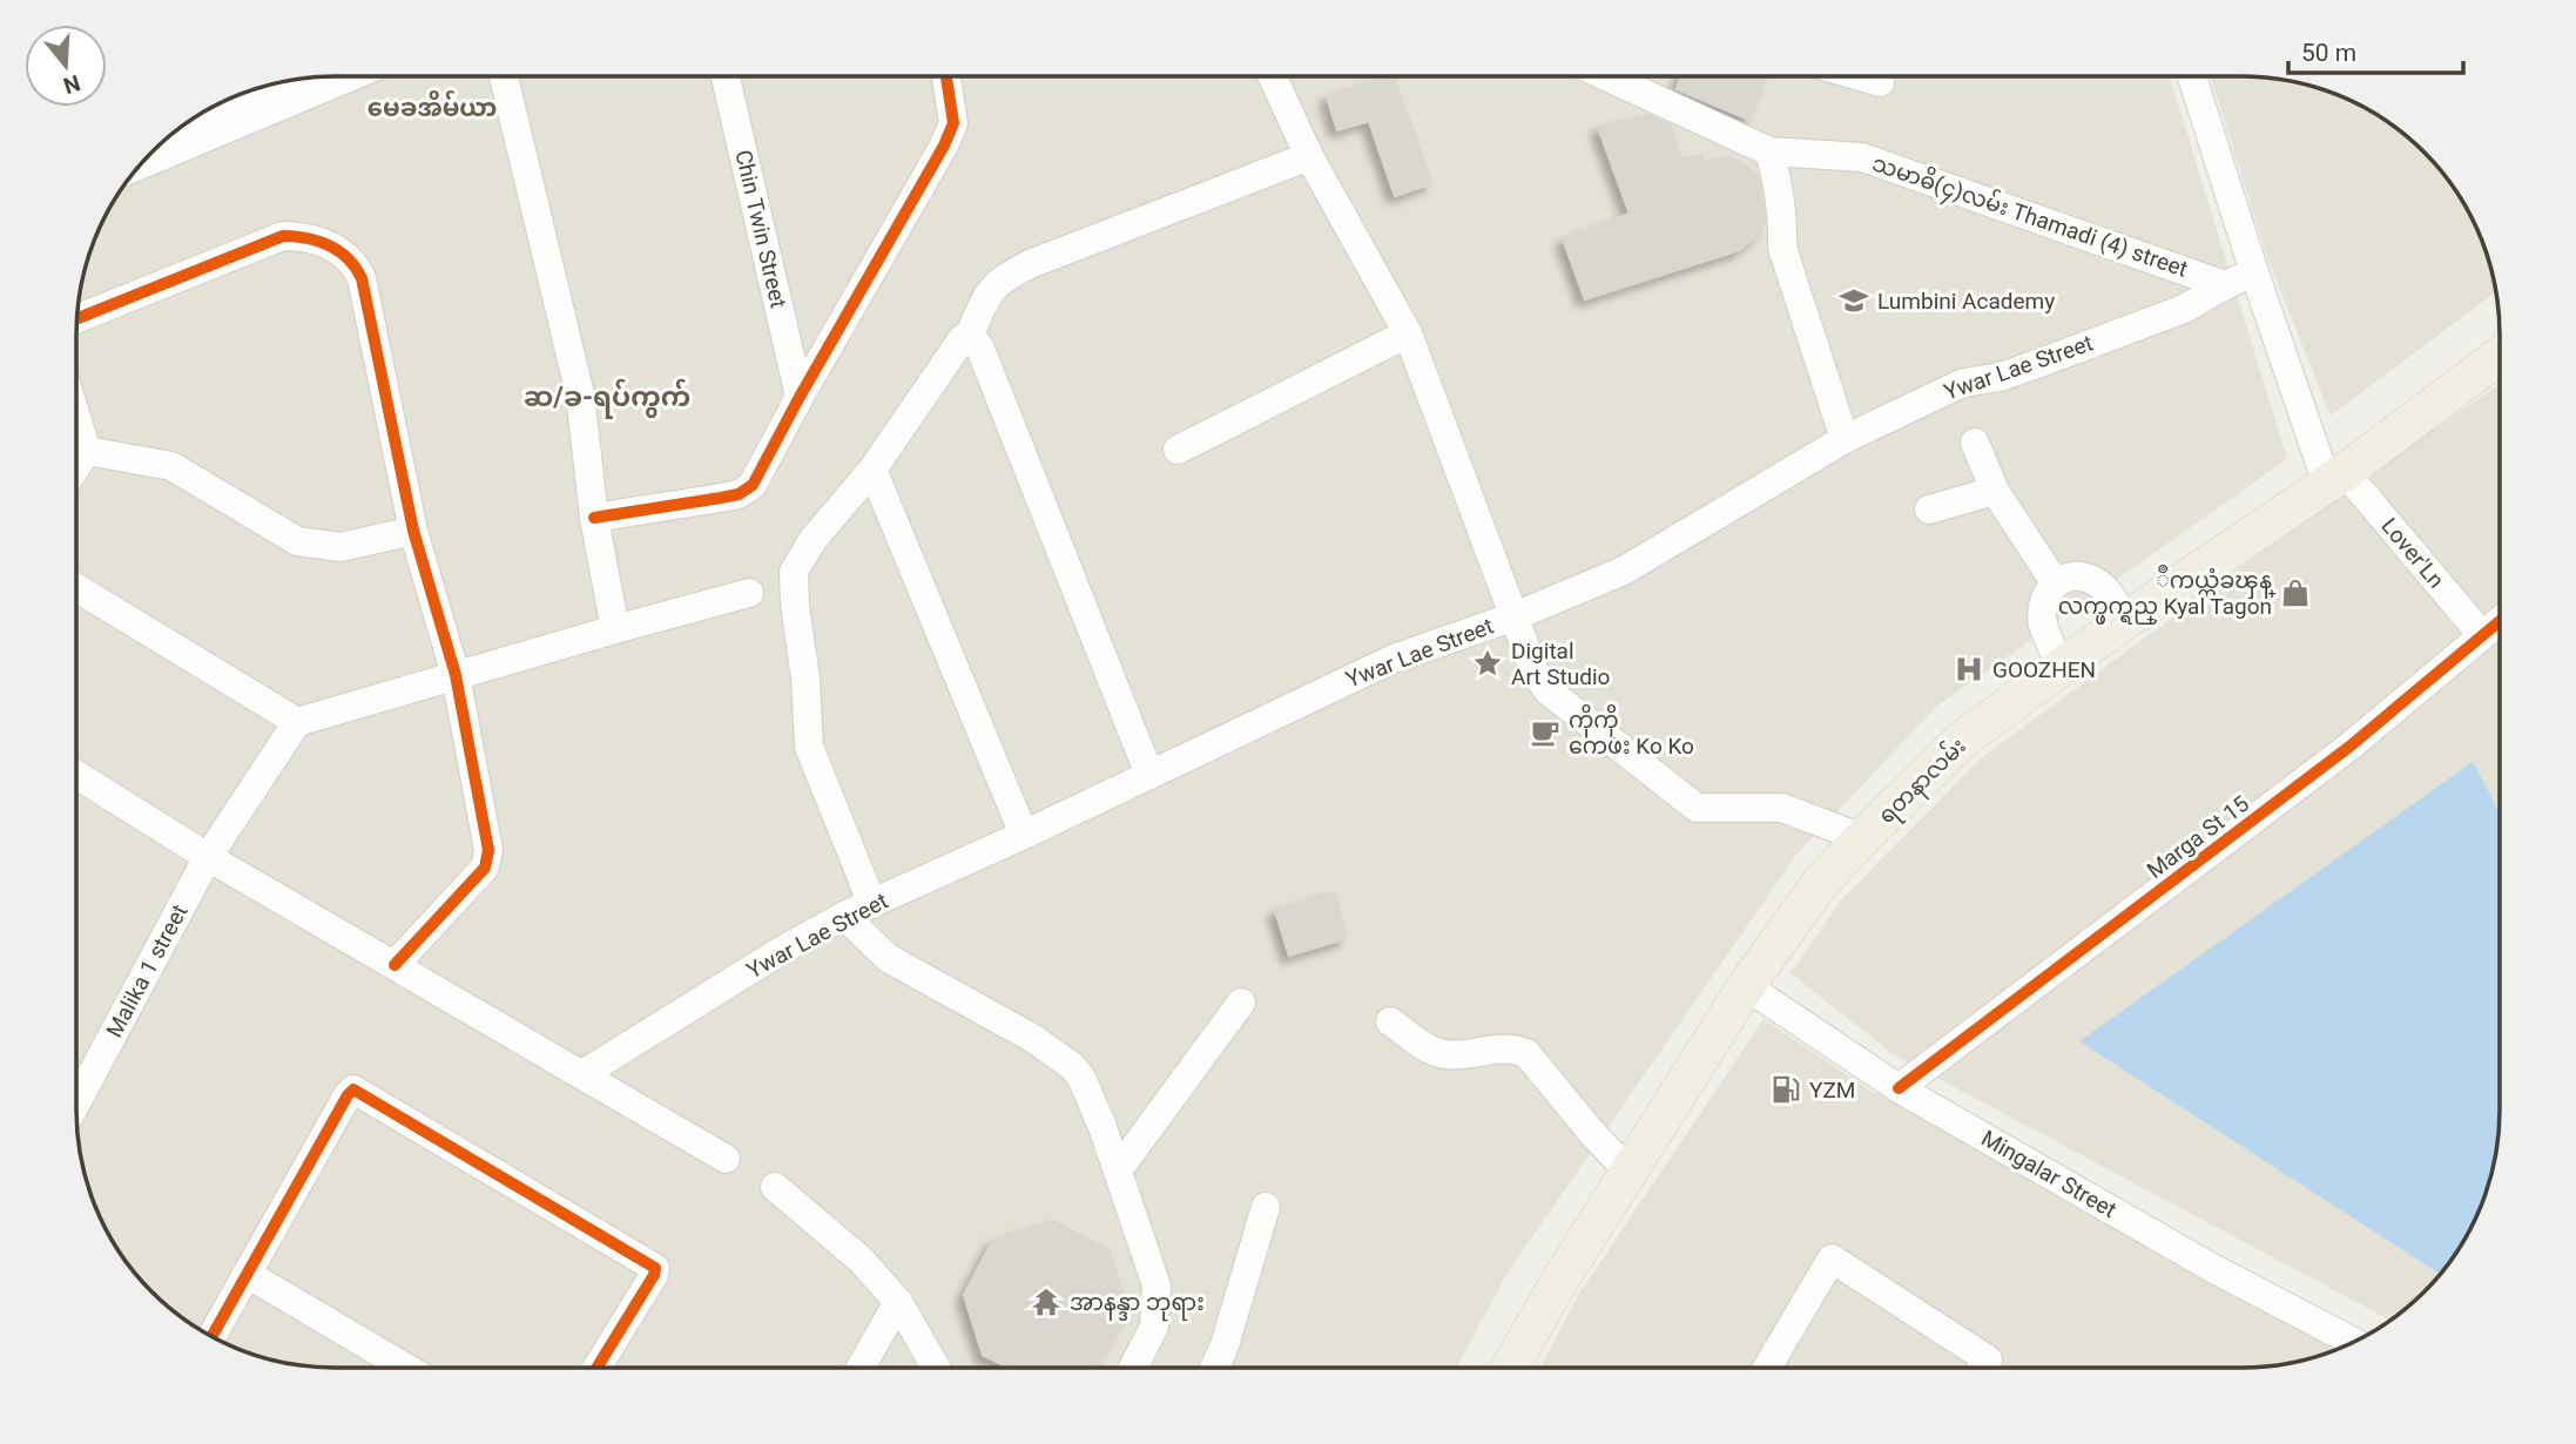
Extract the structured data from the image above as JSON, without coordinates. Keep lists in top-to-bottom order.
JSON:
{
  "streets": {
    "main road": ["ရတနာလမ်း"],
    "street": [
      "သမာဓိ(၄)လမ်း Thamadi (4) street",
      "Chin Twin Street",
      "Ywar Lae Street",
      "Lover'Ln",
      "Marga St 15",
      "Malika 1 street",
      "Mingalar Street"
    ]
  },
  "crossings": [
    ["သမာဓိ(၄)လမ်း Thamadi (4) street", "Ywar Lae Street"],
    ["Lover'Ln", "ရတနာလမ်း"],
    ["Lover'Ln", "Marga St 15"],
    ["ရတနာလမ်း", "Mingalar Street"],
    ["Marga St 15", "Mingalar Street"]
  ],
  "districts": ["မေခအိမ်ယာ", "ဆ/ခ-ရပ်ကွက်"],
  "places": {
    "school or university": ["Lumbini Academy"],
    "shop": ["ဳကယ္တံခၾန္ လက္ဖက္ရည္ Kyal Tagon"],
    "place": ["Digital Art Studio"],
    "hospital": ["GOOZHEN"],
    "cafe": ["ကိုကို ကေဖး Ko Ko"],
    "fuel station": ["YZM"],
    "temple": ["အာနန္ဒာ ဘုရား"]
  },
  "scale_bar": "50 m",
  "north": "bottom"
}
